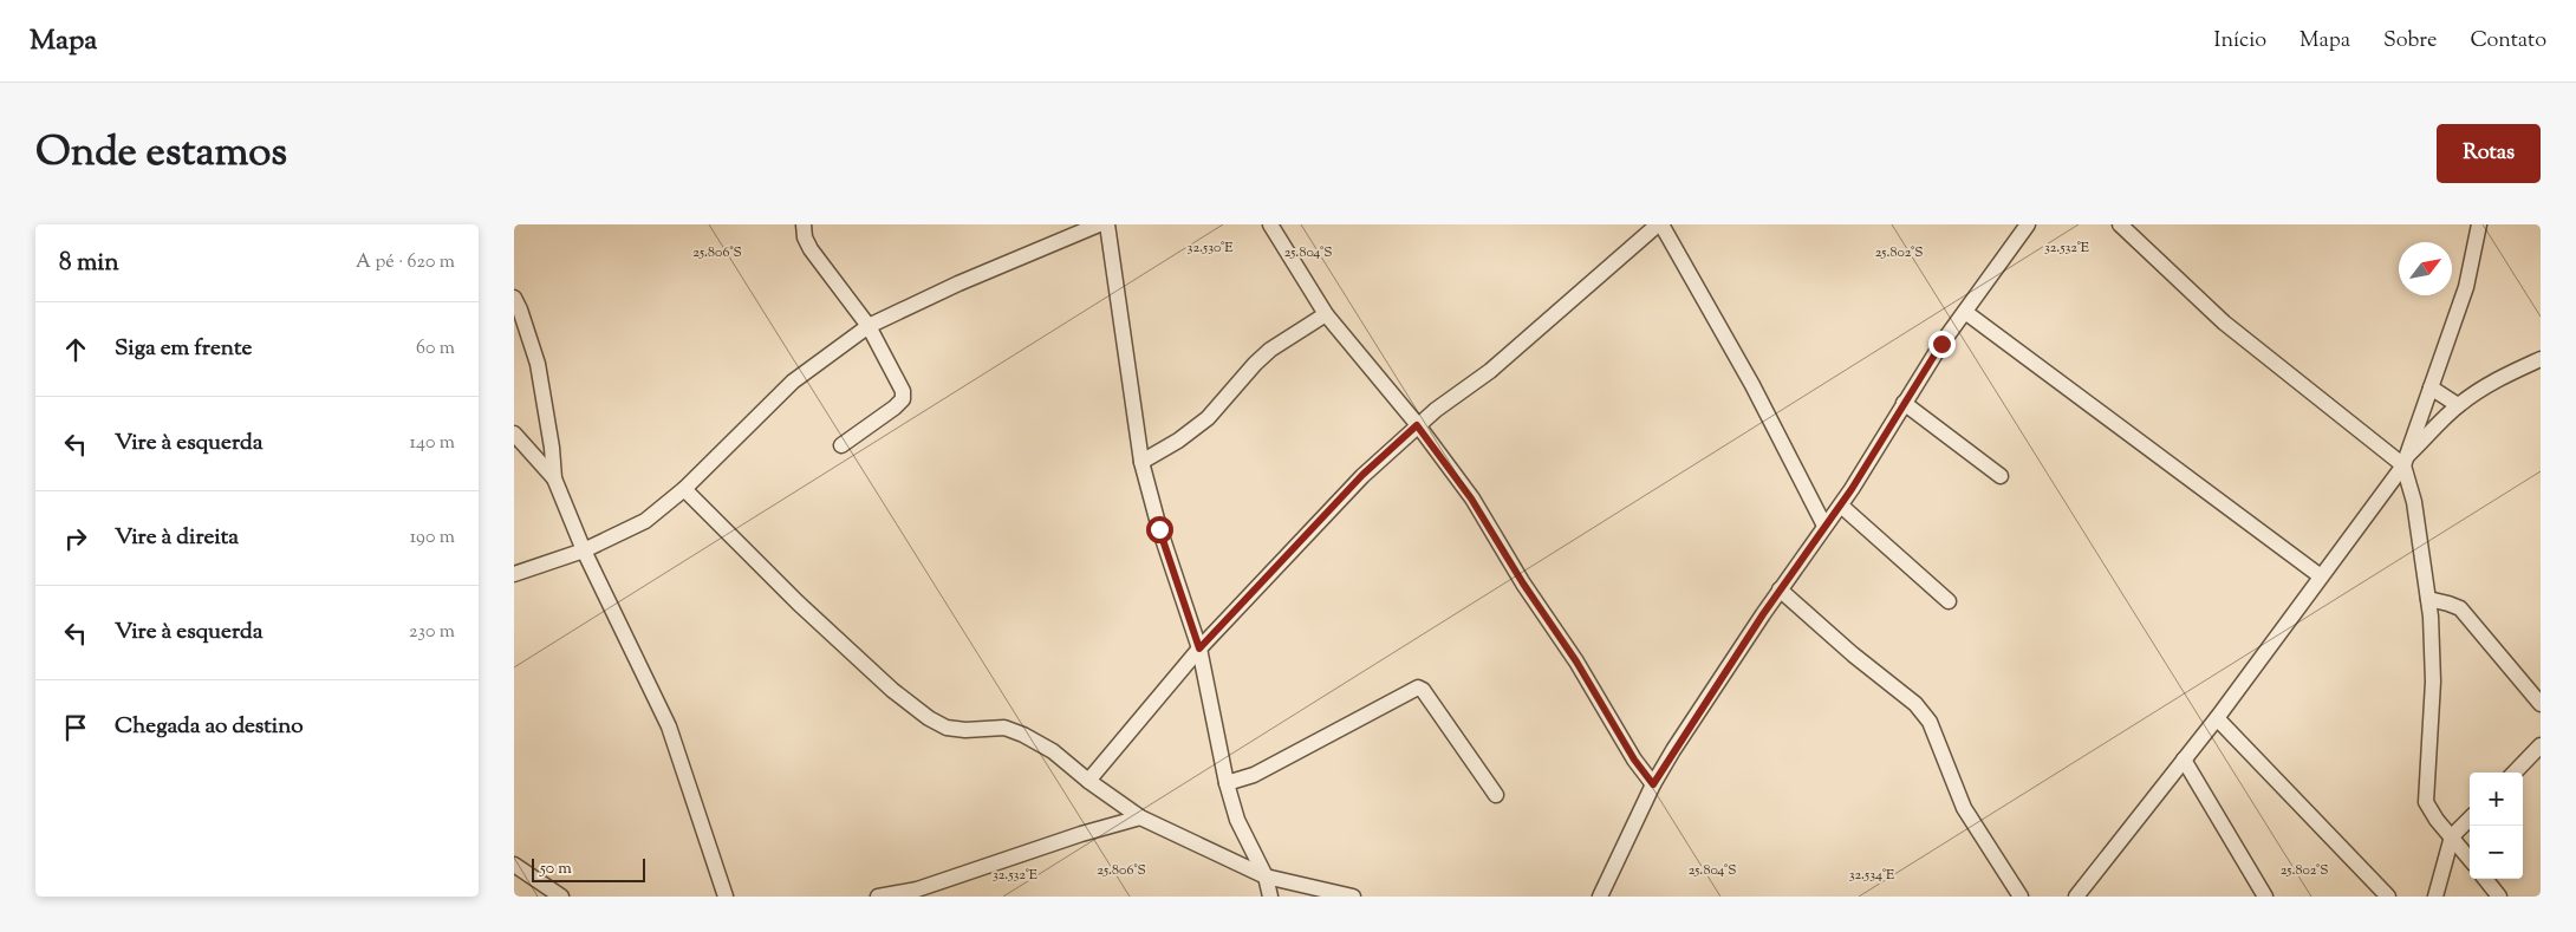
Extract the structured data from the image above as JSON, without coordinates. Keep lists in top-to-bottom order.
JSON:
{
  "scale_bar": "50 m",
  "north": "top right",
  "page": {
    "header": "Mapa",
    "nav": [
      "Início",
      "Mapa",
      "Sobre",
      "Contato"
    ],
    "title": "Onde estamos",
    "buttons": "Rotas",
    "heading": ["8 min", "A pé · 620 m"],
    "list": [
      ["Siga em frente", "60 m"],
      ["Vire à esquerda", "140 m"],
      ["Vire à direita", "190 m"],
      ["Vire à esquerda", "230 m"],
      "Chegada ao destino"
    ],
    "map_buttons": ["+", "−"],
    "scale": "50 m"
  },
  "coordinates": [
    "32.532°E",
    "32.530°E",
    "25.804°S",
    "25.802°S",
    "25.806°S",
    "32.534°E"
  ]
}
